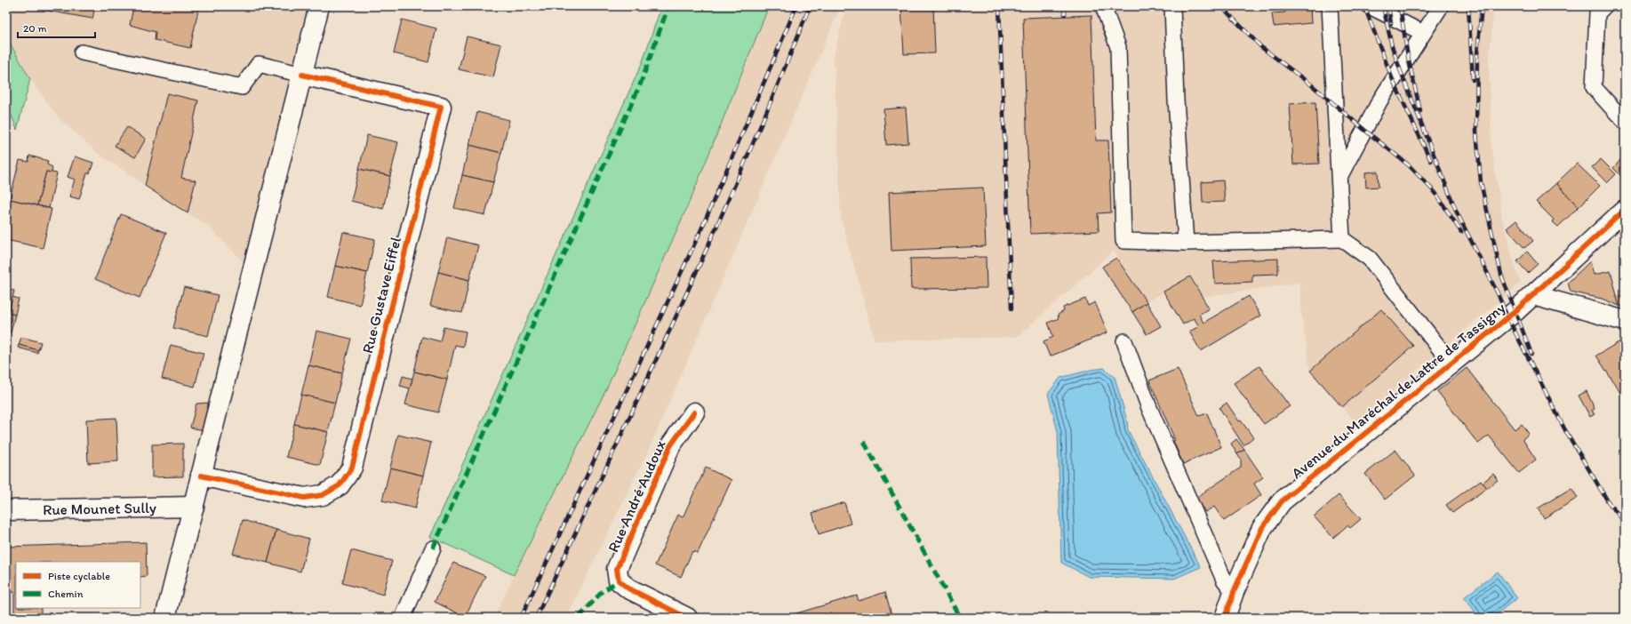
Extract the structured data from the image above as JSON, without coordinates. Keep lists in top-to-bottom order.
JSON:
{
  "streets": {
    "street": [
      "Rue Gustave Eiffel",
      "Avenue du Maréchal de Lattre de Tassigny",
      "Rue André Audoux",
      "Rue Mounet Sully"
    ]
  },
  "legend": ["Piste cyclable", "Chemin"],
  "scale_bar": "20 m"
}
